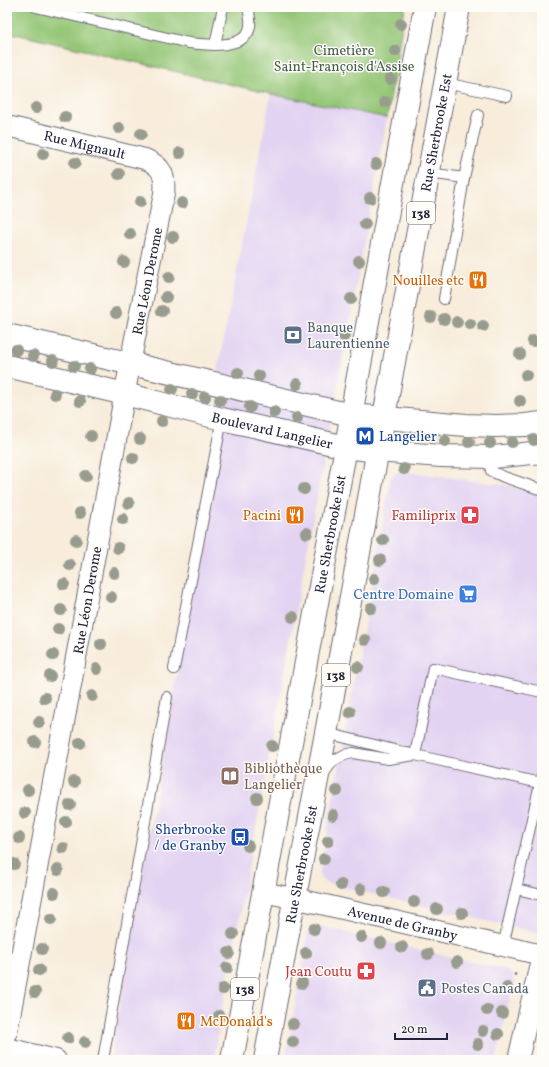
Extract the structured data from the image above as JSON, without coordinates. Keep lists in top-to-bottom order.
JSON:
{
  "streets": {
    "main road": ["Rue Sherbrooke Est", "138", "Boulevard Langelier"],
    "street": ["Rue Mignault", "Rue Léon Derome", "Avenue de Granby"]
  },
  "crossings": [
    ["Rue Sherbrooke Est", "Boulevard Langelier"],
    ["Rue Sherbrooke Est", "Avenue de Granby"],
    ["Rue Mignault", "Rue Léon Derome"],
    ["Rue Léon Derome", "Boulevard Langelier"]
  ],
  "parks": ["Cimetière Saint-François d'Assise"],
  "places": {
    "restaurant": ["Nouilles etc", "Pacini", "McDonald's"],
    "bank": ["Banque Laurentienne"],
    "metro station": ["Langelier"],
    "pharmacy": ["Familiprix", "Jean Coutu"],
    "supermarket": ["Centre Domaine"],
    "library": ["Bibliothèque Langelier"],
    "bus stop": ["Sherbrooke / de Granby"],
    "public building": ["Postes Canada"]
  },
  "scale_bar": "20 m"
}
